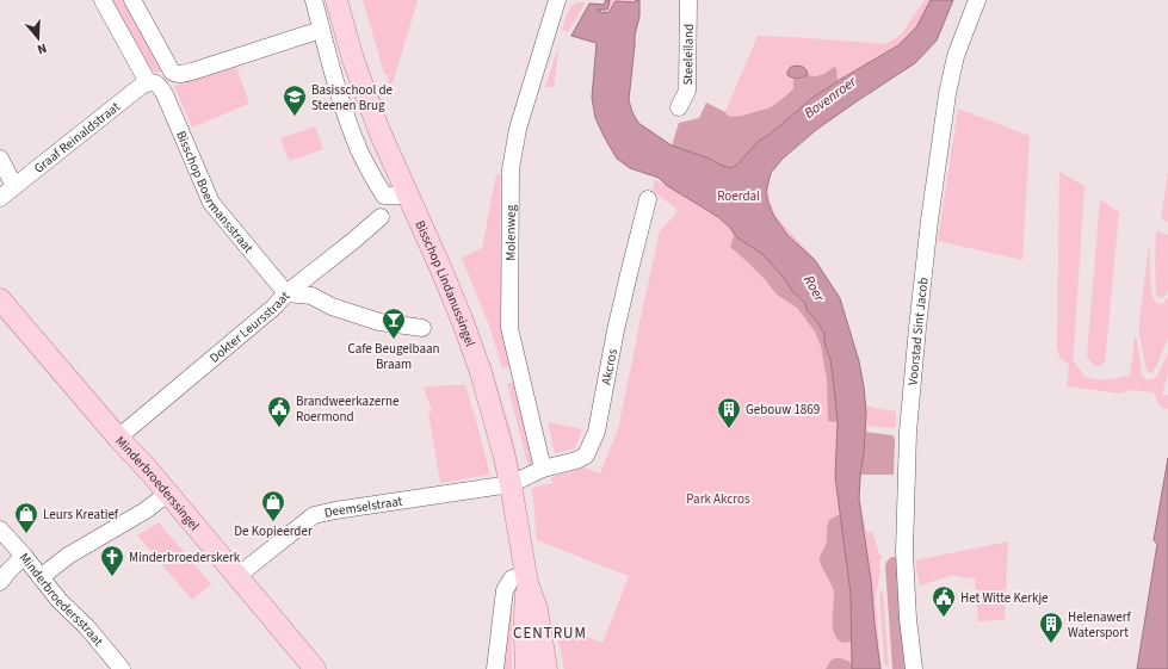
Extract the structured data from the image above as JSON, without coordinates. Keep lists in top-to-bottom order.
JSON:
{
  "streets": {
    "main road": ["Bisschop Lindanussingel", "Minderbroederssingel"],
    "street": [
      "Steeleiland",
      "Graaf Reinaldstraat",
      "Bisschop Boermansstraat",
      "Molenweg",
      "Dokter Leursstraat",
      "Voorstad Sint Jacob",
      "Akcros",
      "Deemselstraat",
      "Minderbroedersstraat"
    ]
  },
  "crossings": [
    ["Graaf Reinaldstraat", "Bisschop Boermansstraat"],
    ["Bisschop Boermansstraat", "Dokter Leursstraat"],
    ["Molenweg", "Akcros"],
    ["Bisschop Lindanussingel", "Akcros"],
    ["Bisschop Lindanussingel", "Deemselstraat"],
    ["Dokter Leursstraat", "Minderbroederssingel"],
    ["Akcros", "Deemselstraat"],
    ["Minderbroederssingel", "Deemselstraat"]
  ],
  "districts": ["CENTRUM"],
  "water": ["Bovenroer", "Roer"],
  "parks": ["Roerdal", "Park Akcros"],
  "places": {
    "school or university": ["Basisschool de Steenen Brug"],
    "bar": ["Cafe Beugelbaan Braam"],
    "public building": ["Brandweerkazerne Roermond", "Het Witte Kerkje"],
    "building": ["Gebouw 1869", "Helenawerf Watersport"],
    "shop": ["De Kopieerder", "Leurs Kreatief"],
    "church": ["Minderbroederskerk"]
  },
  "north": "bottom"
}
